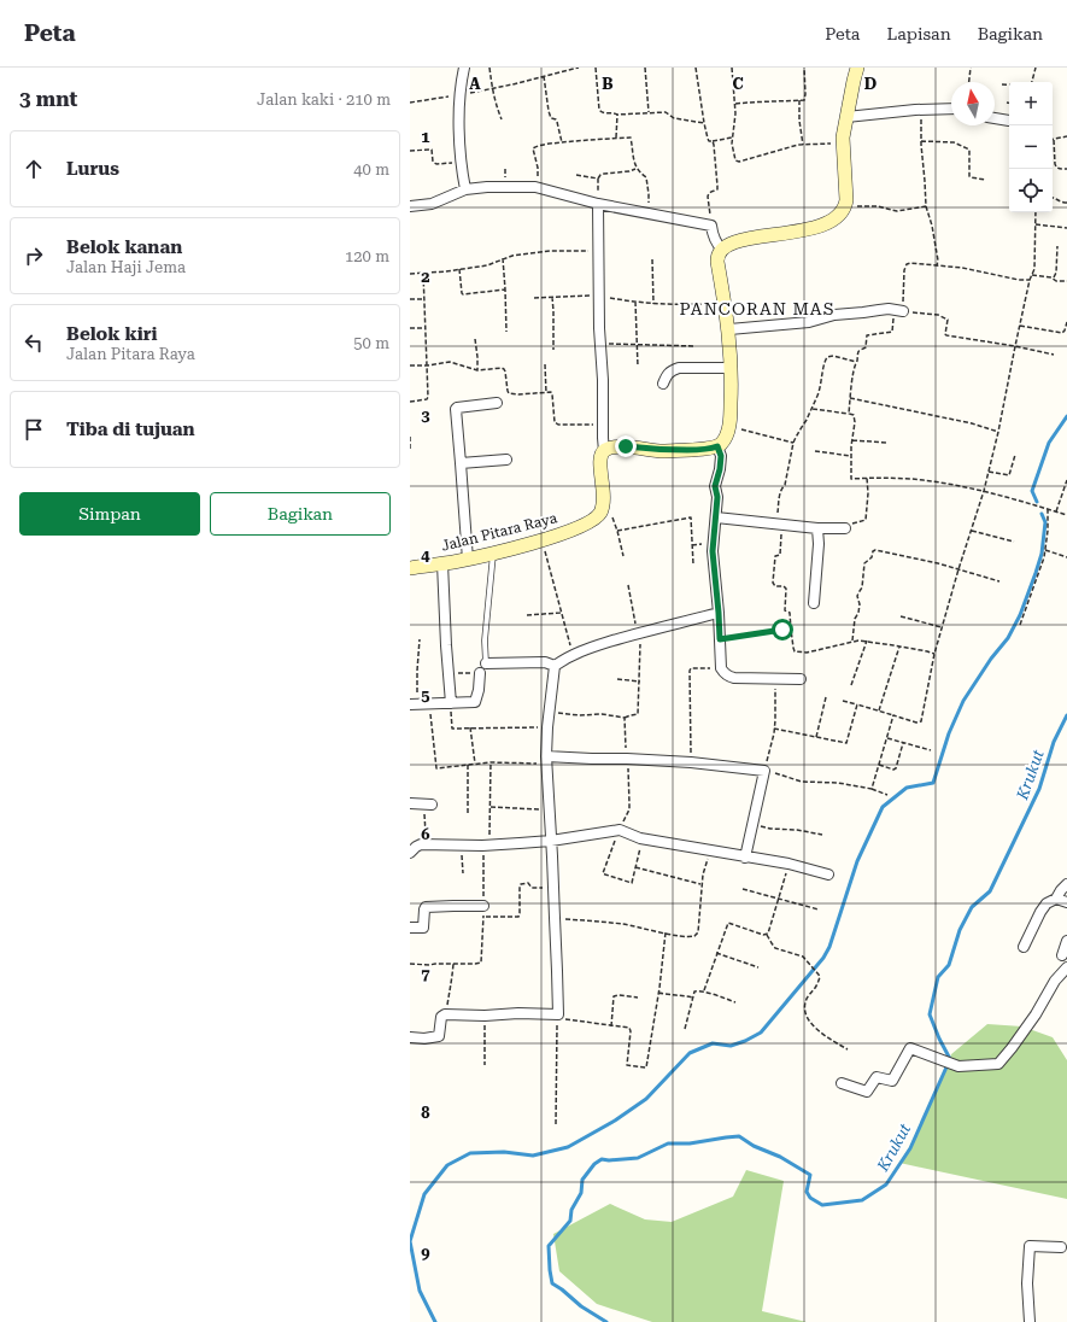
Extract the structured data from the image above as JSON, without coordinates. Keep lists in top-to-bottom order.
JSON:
{
  "streets": {
    "main road": ["Jalan Pitara Raya"]
  },
  "districts": ["PANCORAN MAS"],
  "water": ["Krukut"],
  "north": "top",
  "page": {
    "header": "Peta",
    "nav": ["Peta", "Lapisan", "Bagikan"],
    "heading": ["3 mnt", "Jalan kaki · 210 m"],
    "map_buttons": ["+", "−"],
    "list": [
      ["Lurus", "40 m"],
      ["Belok kanan", "Jalan Haji Jema", "120 m"],
      ["Belok kiri", "Jalan Pitara Raya", "50 m"],
      "Tiba di tujuan"
    ],
    "buttons": ["Simpan", "Bagikan"]
  },
  "grid": {
    "columns": [
      "A",
      "B",
      "C",
      "D"
    ],
    "rows": [
      "1",
      "2",
      "3",
      "4",
      "5",
      "6",
      "7",
      "8",
      "9"
    ]
  }
}
